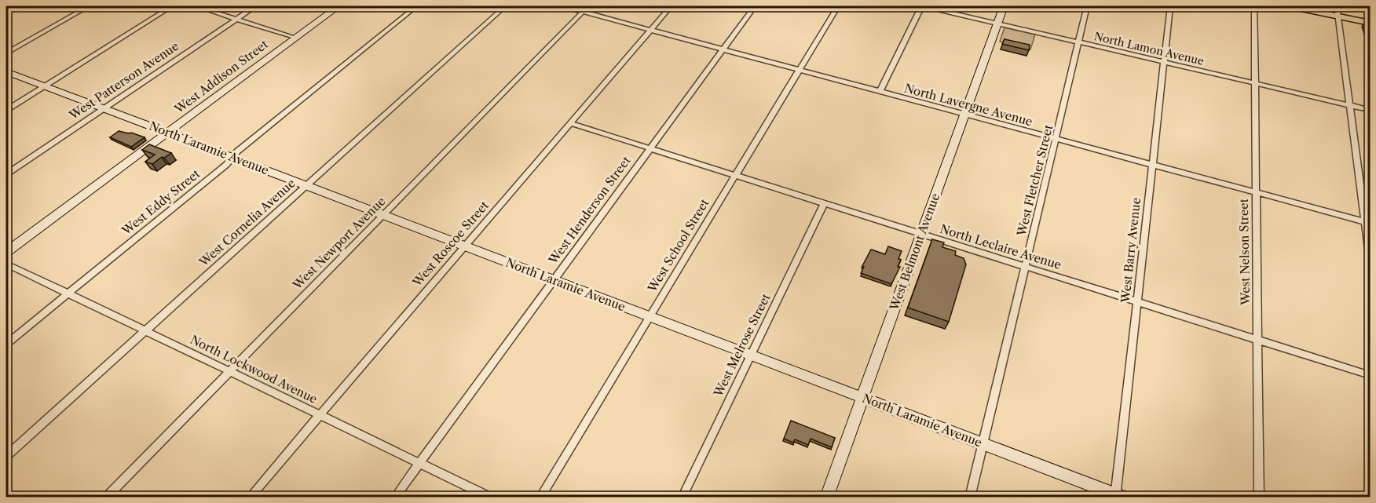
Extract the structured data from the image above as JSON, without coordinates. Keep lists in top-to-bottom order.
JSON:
{
  "streets": {
    "street": [
      "North Lamon Avenue",
      "West Addison Street",
      "West Patterson Avenue",
      "North Lavergne Avenue",
      "North Laramie Avenue",
      "West Fletcher Street",
      "West Eddy Street",
      "West Henderson Street",
      "West Cornelia Avenue",
      "West Newport Avenue",
      "West Roscoe Street",
      "West School Street",
      "North Leclaire Avenue",
      "West Barry Avenue",
      "West Belmont Avenue",
      "West Nelson Street",
      "West Melrose Street",
      "North Lockwood Avenue"
    ]
  },
  "crossings": [
    ["North Lamon Avenue", "West Fletcher Street"],
    ["North Lamon Avenue", "West Barry Avenue"],
    ["North Lamon Avenue", "West Belmont Avenue"],
    ["North Lamon Avenue", "West Nelson Street"],
    ["West Addison Street", "North Laramie Avenue"],
    ["West Patterson Avenue", "North Laramie Avenue"],
    ["North Lavergne Avenue", "West Fletcher Street"],
    ["North Lavergne Avenue", "West Henderson Street"],
    ["North Lavergne Avenue", "West Newport Avenue"],
    ["North Lavergne Avenue", "West Roscoe Street"],
    ["North Lavergne Avenue", "West School Street"],
    ["North Lavergne Avenue", "West Barry Avenue"],
    ["North Lavergne Avenue", "West Belmont Avenue"],
    ["North Lavergne Avenue", "West Nelson Street"],
    ["North Laramie Avenue", "West Fletcher Street"],
    ["North Laramie Avenue", "West Eddy Street"],
    ["North Laramie Avenue", "West Henderson Street"],
    ["North Laramie Avenue", "West Cornelia Avenue"],
    ["North Laramie Avenue", "West Newport Avenue"],
    ["North Laramie Avenue", "West Roscoe Street"],
    ["North Laramie Avenue", "West School Street"],
    ["North Laramie Avenue", "West Barry Avenue"],
    ["North Laramie Avenue", "West Belmont Avenue"],
    ["North Laramie Avenue", "West Melrose Street"],
    ["West Fletcher Street", "North Leclaire Avenue"],
    ["West Eddy Street", "North Lockwood Avenue"],
    ["West Henderson Street", "North Leclaire Avenue"],
    ["West Henderson Street", "North Lockwood Avenue"],
    ["West Cornelia Avenue", "North Lockwood Avenue"],
    ["West Newport Avenue", "North Lockwood Avenue"],
    ["West Roscoe Street", "North Leclaire Avenue"],
    ["West Roscoe Street", "North Lockwood Avenue"],
    ["West School Street", "North Leclaire Avenue"],
    ["North Leclaire Avenue", "West Barry Avenue"],
    ["North Leclaire Avenue", "West Belmont Avenue"],
    ["North Leclaire Avenue", "West Nelson Street"],
    ["North Leclaire Avenue", "West Melrose Street"]
  ]
}
